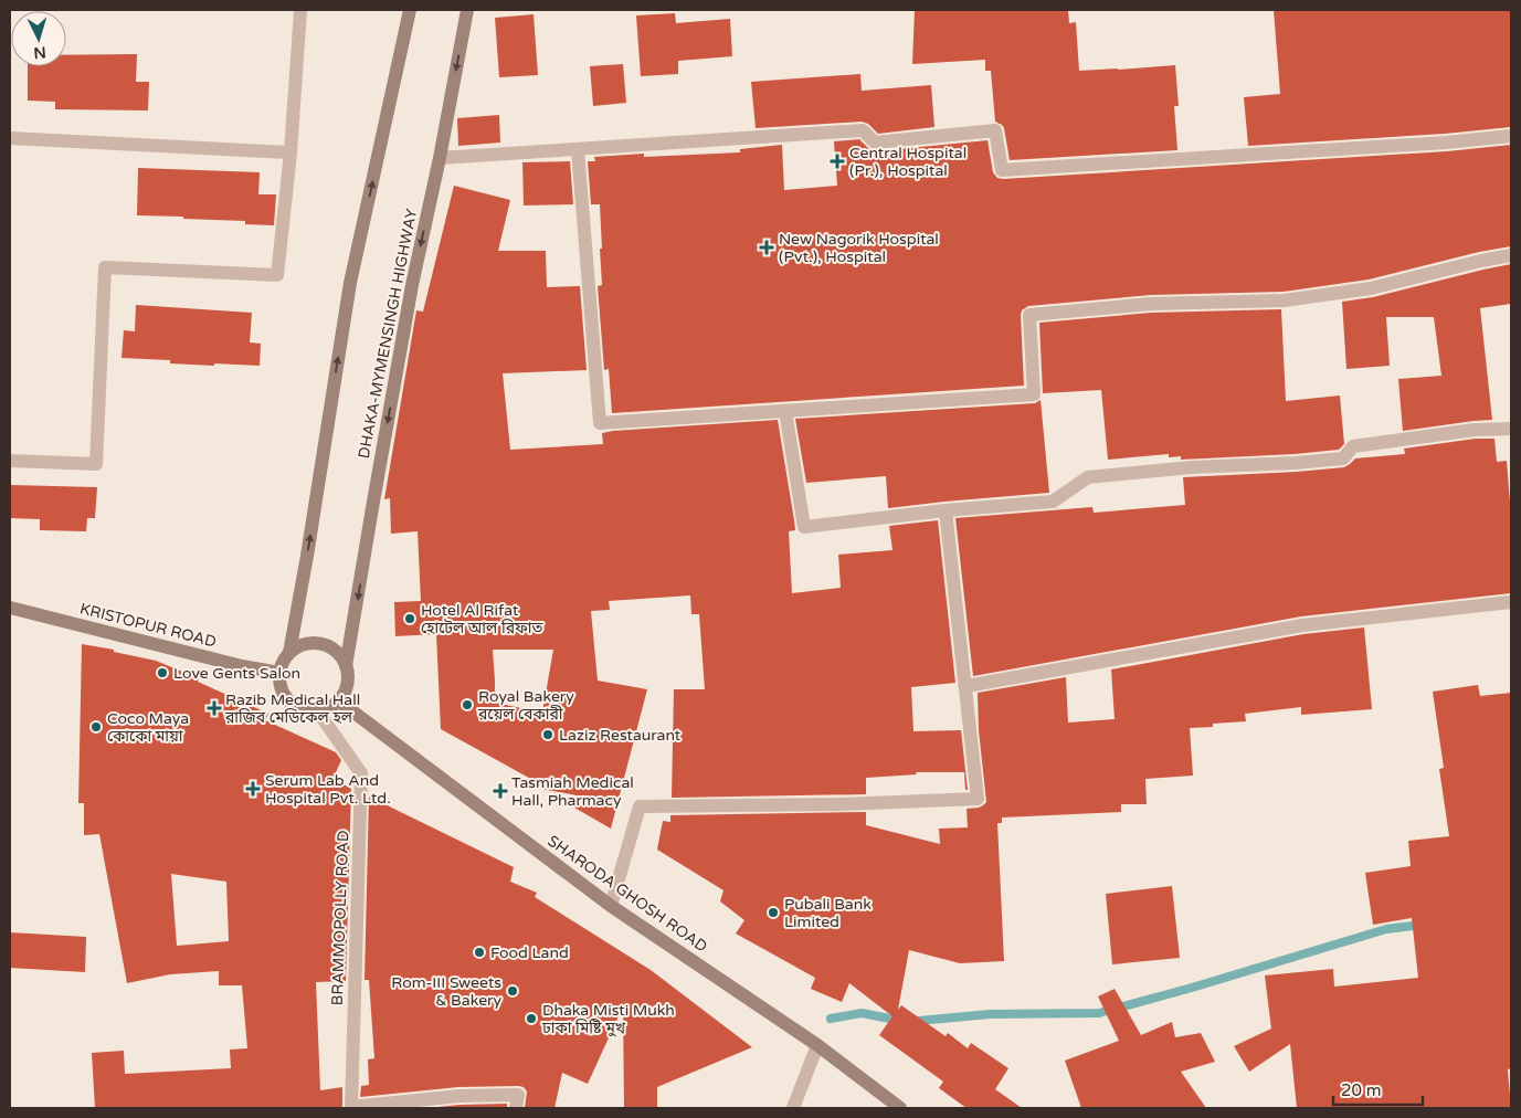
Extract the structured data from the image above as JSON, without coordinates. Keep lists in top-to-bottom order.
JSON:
{
  "streets": {
    "main road": ["DHAKA-MYMENSINGH HIGHWAY", "KRISTOPUR ROAD", "SHARODA GHOSH ROAD"],
    "street": ["BRAMMOPOLLY ROAD"]
  },
  "crossings": [
    ["DHAKA-MYMENSINGH HIGHWAY", "KRISTOPUR ROAD"],
    ["DHAKA-MYMENSINGH HIGHWAY", "SHARODA GHOSH ROAD"],
    ["DHAKA-MYMENSINGH HIGHWAY", "BRAMMOPOLLY ROAD"],
    ["KRISTOPUR ROAD", "SHARODA GHOSH ROAD"],
    ["KRISTOPUR ROAD", "BRAMMOPOLLY ROAD"],
    ["SHARODA GHOSH ROAD", "BRAMMOPOLLY ROAD"]
  ],
  "places": {
    "health": [
      "Central Hospital (Pr.), Hospital",
      "New Nagorik Hospital (Pvt.), Hospital",
      "Razib Medical Hall রাজিব মেডিকেল হল",
      "Serum Lab And Hospital Pvt. Ltd.",
      "Tasmiah Medical Hall, Pharmacy"
    ],
    "other": [
      "Hotel Al Rifat হোটেল আল রিফাত",
      "Love Gents Salon",
      "Royal Bakery রয়েল বেকারী",
      "Coco Maya কোকো মায়া",
      "Laziz Restaurant",
      "Pubali Bank Limited",
      "Food Land",
      "Rom-III Sweets & Bakery",
      "Dhaka Misti Mukh ঢাকা মিষ্টি মুখ"
    ]
  },
  "scale_bar": "20 m",
  "north": "bottom"
}
